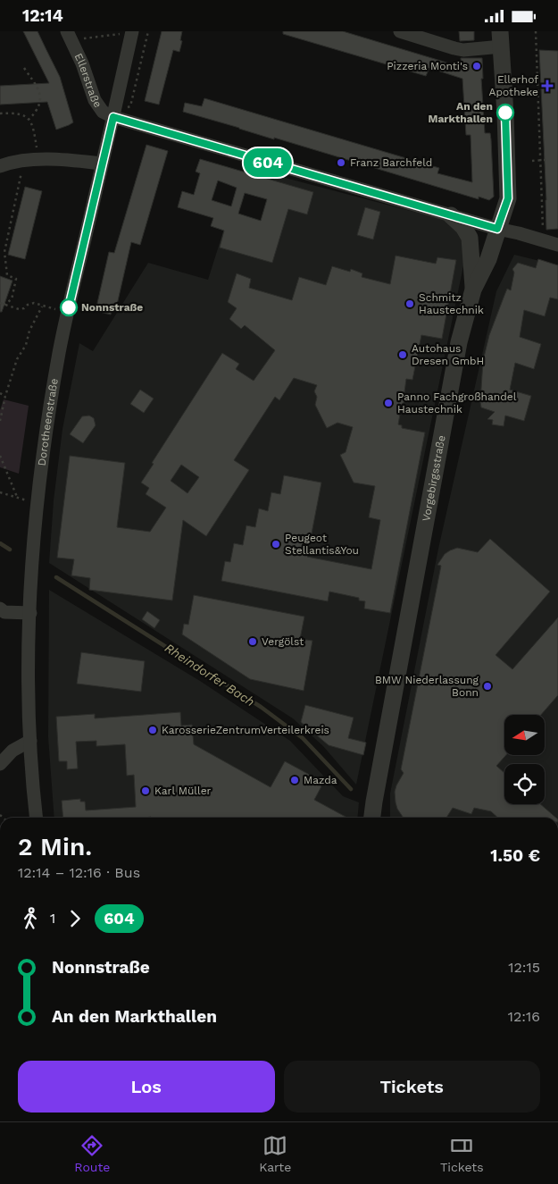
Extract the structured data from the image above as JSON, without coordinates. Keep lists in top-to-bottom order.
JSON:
{
  "streets": {
    "street": ["Ellerstraße", "Dorotheenstraße", "Vorgebirgsstraße"]
  },
  "crossings": [
    ["Ellerstraße", "Dorotheenstraße"],
    ["Ellerstraße", "Vorgebirgsstraße"]
  ],
  "water": ["Rheindorfer Bach"],
  "places": {
    "other": [
      "Pizzeria Monti's",
      "An den Markthallen",
      "Franz Barchfeld",
      "Schmitz Haustechnik",
      "Nonnstraße",
      "Autohaus Dresen GmbH",
      "Panno Fachgroßhandel Haustechnik",
      "Peugeot Stellantis&You",
      "Vergölst",
      "BMW Niederlassung Bonn",
      "KarosserieZentrumVerteilerkreis",
      "Mazda",
      "Karl Müller"
    ],
    "health": ["Ellerhof Apotheke"]
  },
  "lines": ["bus line 604"],
  "north": "left",
  "page": {
    "status": "12:14",
    "on_map": "604",
    "heading": ["2 Min.", "12:14 – 12:16 · Bus", "1.50 €"],
    "legs": ["1", "604"],
    "list": [
      {
        "name": "Nonnstraße",
        "value": "12:15"
      },
      {
        "name": "An den Markthallen",
        "value": "12:16"
      }
    ],
    "buttons": ["Los", "Tickets"],
    "tabs": ["Route", "Karte", "Tickets"]
  }
}
